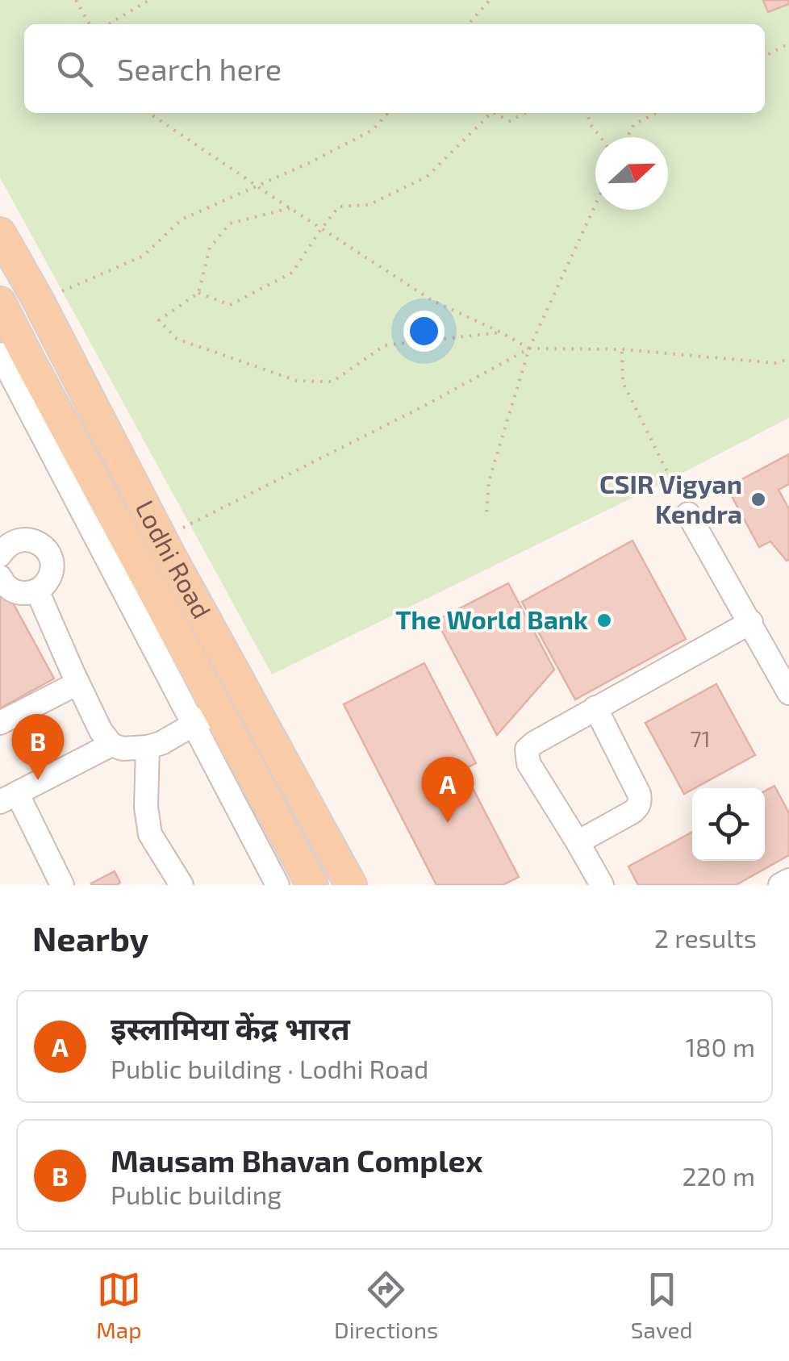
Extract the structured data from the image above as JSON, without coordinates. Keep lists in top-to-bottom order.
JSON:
{
  "streets": {
    "main road": ["Lodhi Road"]
  },
  "places": ["CSIR Vigyan Kendra", "The World Bank"],
  "house_numbers": ["71"],
  "north": "right",
  "page": {
    "search": "Search here",
    "pins": ["B", "A"],
    "heading": ["Nearby", "2 results"],
    "list": [
      {
        "mark": "A",
        "name": "इस्लामिया केंद्र भारत",
        "note": "Public building · Lodhi Road",
        "value": "180 m"
      },
      {
        "mark": "B",
        "name": "Mausam Bhavan Complex",
        "note": "Public building",
        "value": "220 m"
      }
    ],
    "nav": ["Map", "Directions", "Saved"]
  }
}
